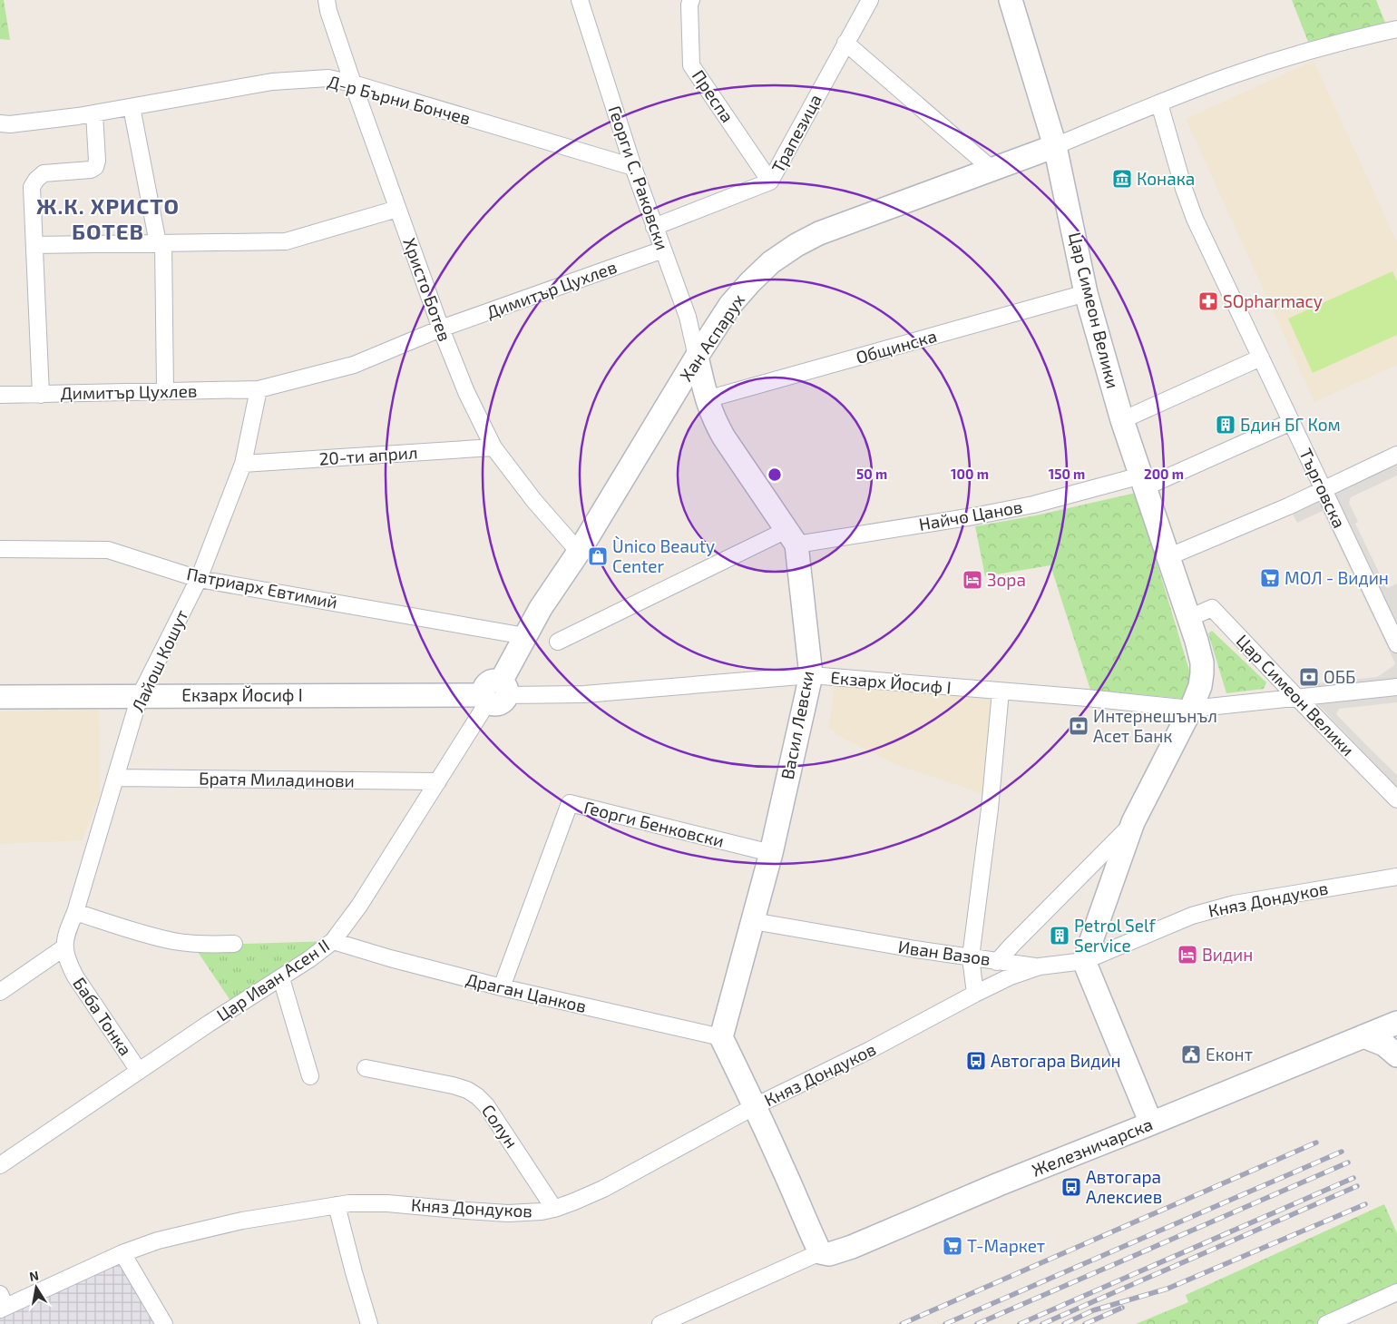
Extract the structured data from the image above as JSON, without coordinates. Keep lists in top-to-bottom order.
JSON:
{
  "streets": {
    "street": [
      "Преспа",
      "Д-р Бърни Бончев",
      "Трапезица",
      "Георги С. Раковски",
      "Христо Ботев",
      "Димитър Цухлев",
      "Цар Симеон Велики",
      "Хан Аспарух",
      "Общинска",
      "20-ти април",
      "Търговска",
      "Найчо Цанов",
      "Патриарх Евтимий",
      "Лайош Кошут",
      "Екзарх Йосиф I",
      "Васил Левски",
      "Братя Миладинови",
      "Георги Бенковски",
      "Княз Дондуков",
      "Иван Вазов",
      "Цар Иван Асен II",
      "Драган Цанков",
      "Баба Тонка",
      "Солун",
      "Железничарска"
    ]
  },
  "crossings": [
    ["Преспа", "Трапезица"],
    ["Д-р Бърни Бончев", "Георги С. Раковски"],
    ["Д-р Бърни Бончев", "Христо Ботев"],
    ["Трапезица", "Георги С. Раковски"],
    ["Георги С. Раковски", "Димитър Цухлев"],
    ["Георги С. Раковски", "Хан Аспарух"],
    ["Георги С. Раковски", "Васил Левски"],
    ["Христо Ботев", "Димитър Цухлев"],
    ["Христо Ботев", "Хан Аспарух"],
    ["Христо Ботев", "20-ти април"],
    ["Димитър Цухлев", "Лайош Кошут"],
    ["Цар Симеон Велики", "Хан Аспарух"],
    ["Цар Симеон Велики", "Общинска"],
    ["Цар Симеон Велики", "Найчо Цанов"],
    ["Цар Симеон Велики", "Екзарх Йосиф I"],
    ["Хан Аспарух", "Патриарх Евтимий"],
    ["Хан Аспарух", "Екзарх Йосиф I"],
    ["Хан Аспарух", "Васил Левски"],
    ["Хан Аспарух", "Цар Иван Асен II"],
    ["Общинска", "Васил Левски"],
    ["20-ти април", "Лайош Кошут"],
    ["Търговска", "Найчо Цанов"],
    ["Найчо Цанов", "Васил Левски"],
    ["Патриарх Евтимий", "Лайош Кошут"],
    ["Лайош Кошут", "Екзарх Йосиф I"],
    ["Лайош Кошут", "Братя Миладинови"],
    ["Лайош Кошут", "Баба Тонка"],
    ["Екзарх Йосиф I", "Васил Левски"],
    ["Екзарх Йосиф I", "Цар Иван Асен II"],
    ["Васил Левски", "Георги Бенковски"],
    ["Васил Левски", "Иван Вазов"],
    ["Васил Левски", "Драган Цанков"],
    ["Братя Миладинови", "Цар Иван Асен II"],
    ["Георги Бенковски", "Драган Цанков"],
    ["Княз Дондуков", "Иван Вазов"],
    ["Княз Дондуков", "Солун"],
    ["Цар Иван Асен II", "Драган Цанков"],
    ["Цар Иван Асен II", "Баба Тонка"]
  ],
  "districts": ["Ж.К. ХРИСТО БОТЕВ"],
  "places": {
    "museum": ["Конака"],
    "pharmacy": ["SOpharmacy"],
    "building": ["Бдин БГ Ком", "Petrol Self Service"],
    "shop": ["Ùnico Beauty Center"],
    "supermarket": ["МОЛ - Видин", "Т-Маркет"],
    "hotel": ["Зора", "Видин"],
    "bank": ["ОББ", "Интернешънъл Асет Банк"],
    "public building": ["Еконт"],
    "bus stop": ["Автогара Видин", "Автогара Алексиев"]
  },
  "north": "top",
  "rings": [
    "50 m",
    "100 m",
    "150 m",
    "200 m"
  ]
}
